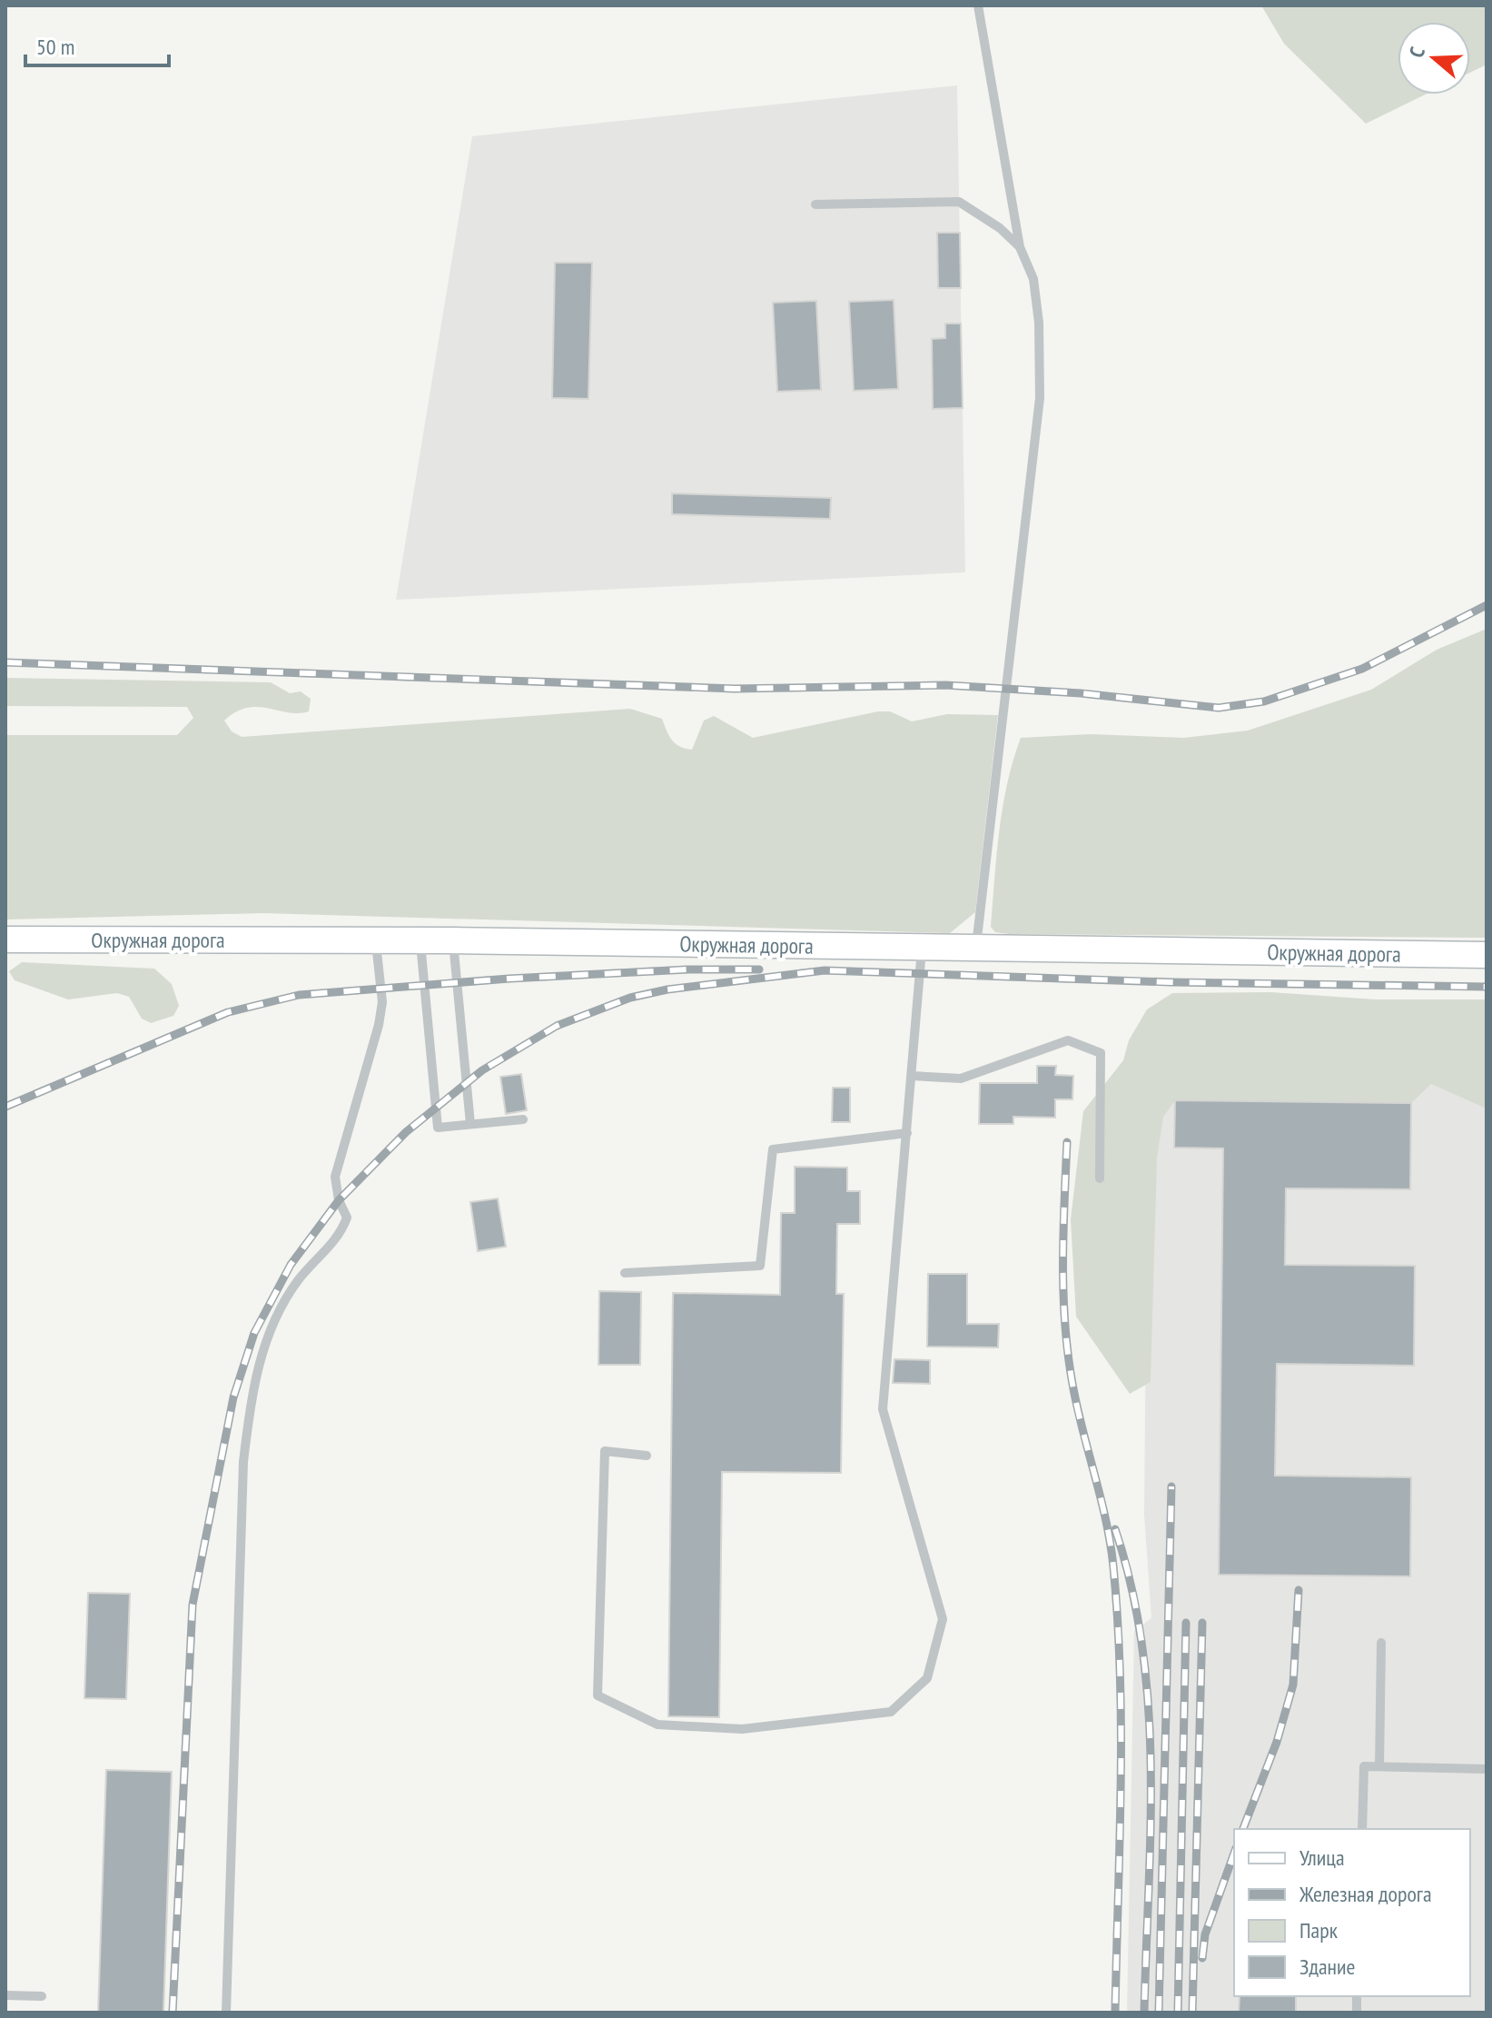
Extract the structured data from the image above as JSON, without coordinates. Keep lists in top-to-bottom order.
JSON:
{
  "streets": {
    "main road": ["Окружная дорога"]
  },
  "legend": [
    "Улица",
    "Железная дорога",
    "Парк",
    "Здание"
  ],
  "scale_bar": "50 m",
  "north": "left"
}
